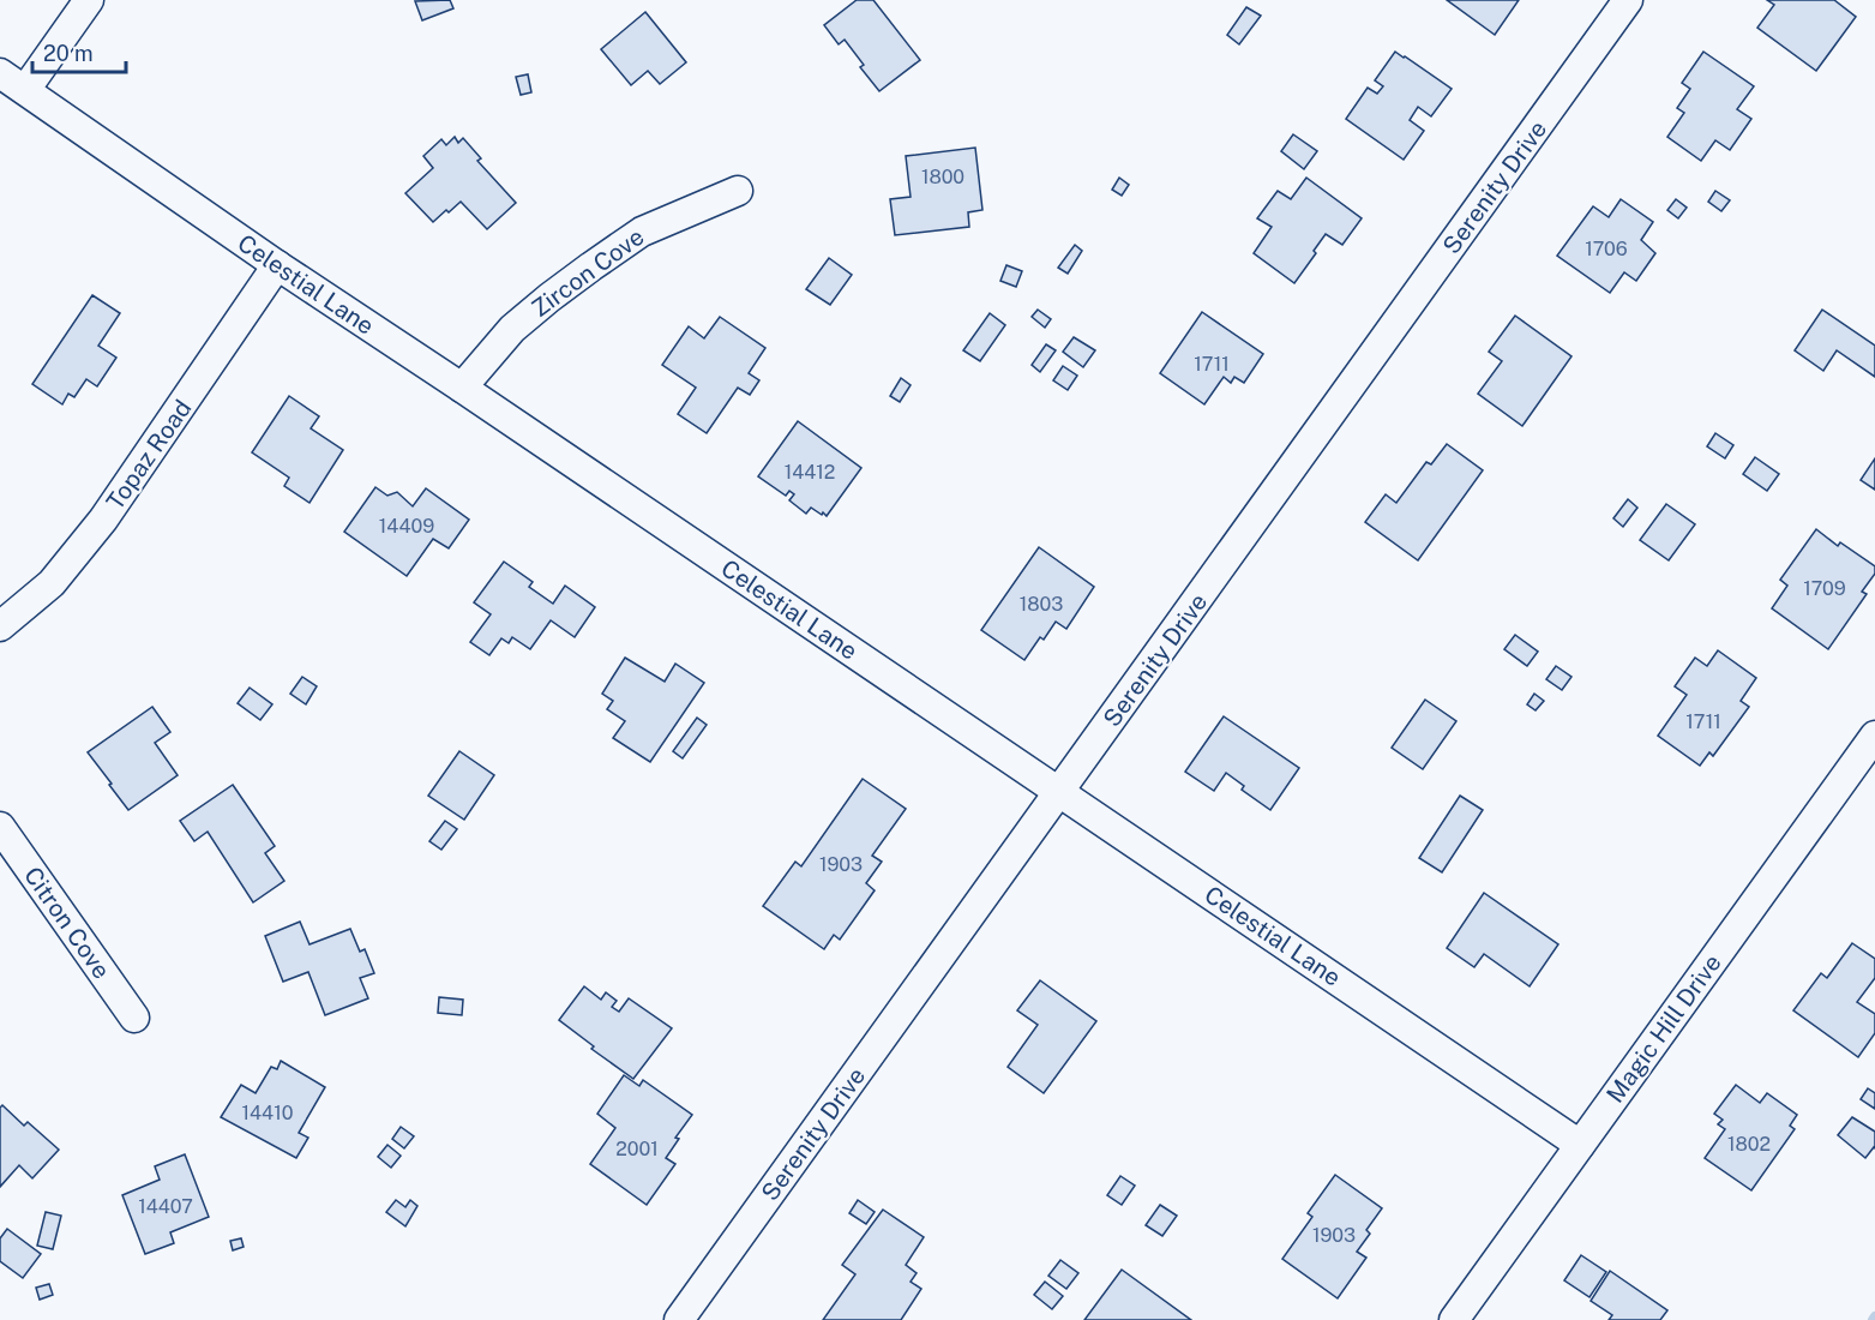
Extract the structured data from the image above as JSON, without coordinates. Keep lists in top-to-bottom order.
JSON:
{
  "streets": {
    "street": [
      "Serenity Drive",
      "Zircon Cove",
      "Celestial Lane",
      "Topaz Road",
      "Citron Cove",
      "Magic Hill Drive"
    ]
  },
  "crossings": [
    ["Serenity Drive", "Celestial Lane"],
    ["Zircon Cove", "Celestial Lane"],
    ["Celestial Lane", "Topaz Road"],
    ["Celestial Lane", "Magic Hill Drive"]
  ],
  "house_numbers": [
    "1800",
    "1706",
    "1711",
    "14412",
    "14409",
    "1709",
    "1803",
    "1711",
    "1903",
    "14410",
    "1802",
    "2001",
    "14407",
    "1903"
  ],
  "scale_bar": "20 m"
}
